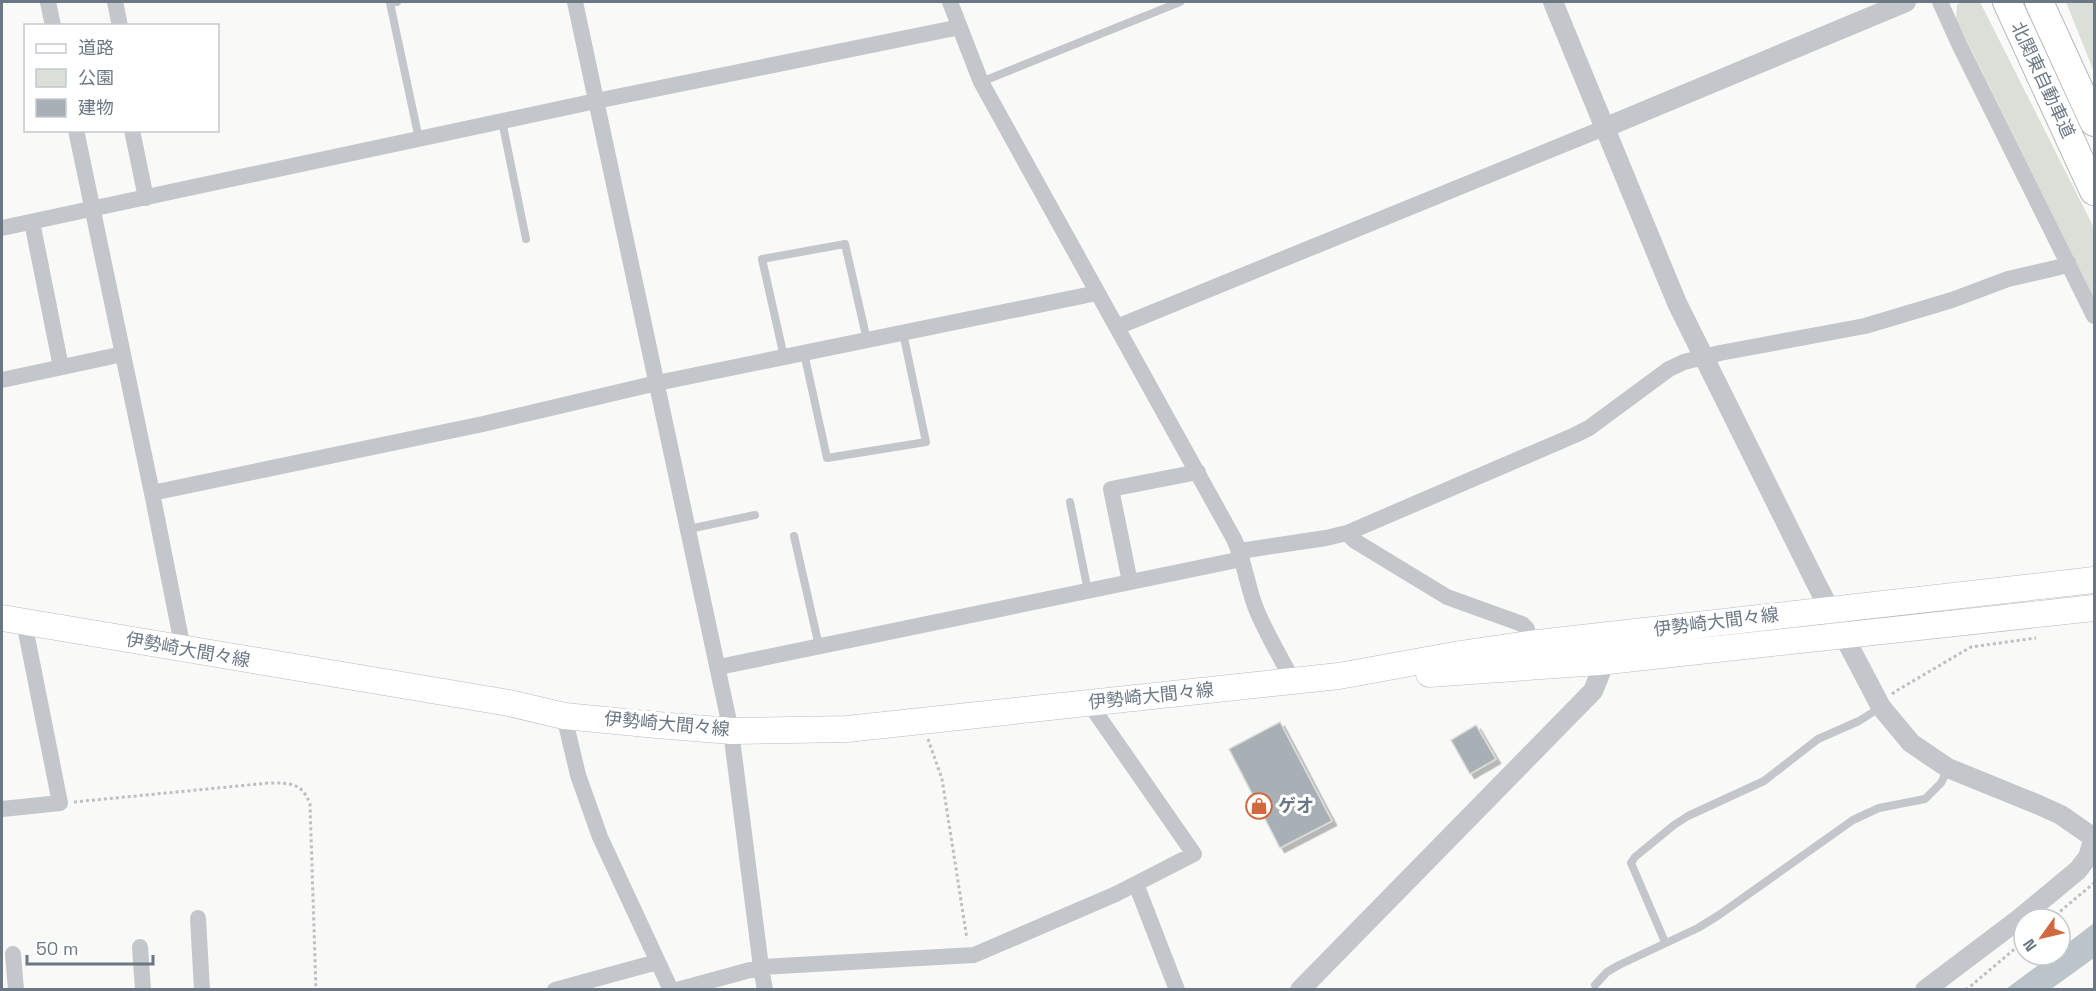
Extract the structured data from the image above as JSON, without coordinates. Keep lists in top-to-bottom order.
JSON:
{
  "streets": {
    "highway": ["北関東自動車道"],
    "main road": ["伊勢崎大間々線"]
  },
  "places": {
    "shop": ["ゲオ"]
  },
  "legend": ["道路", "公園", "建物"],
  "scale_bar": "50 m",
  "north": "bottom left"
}
